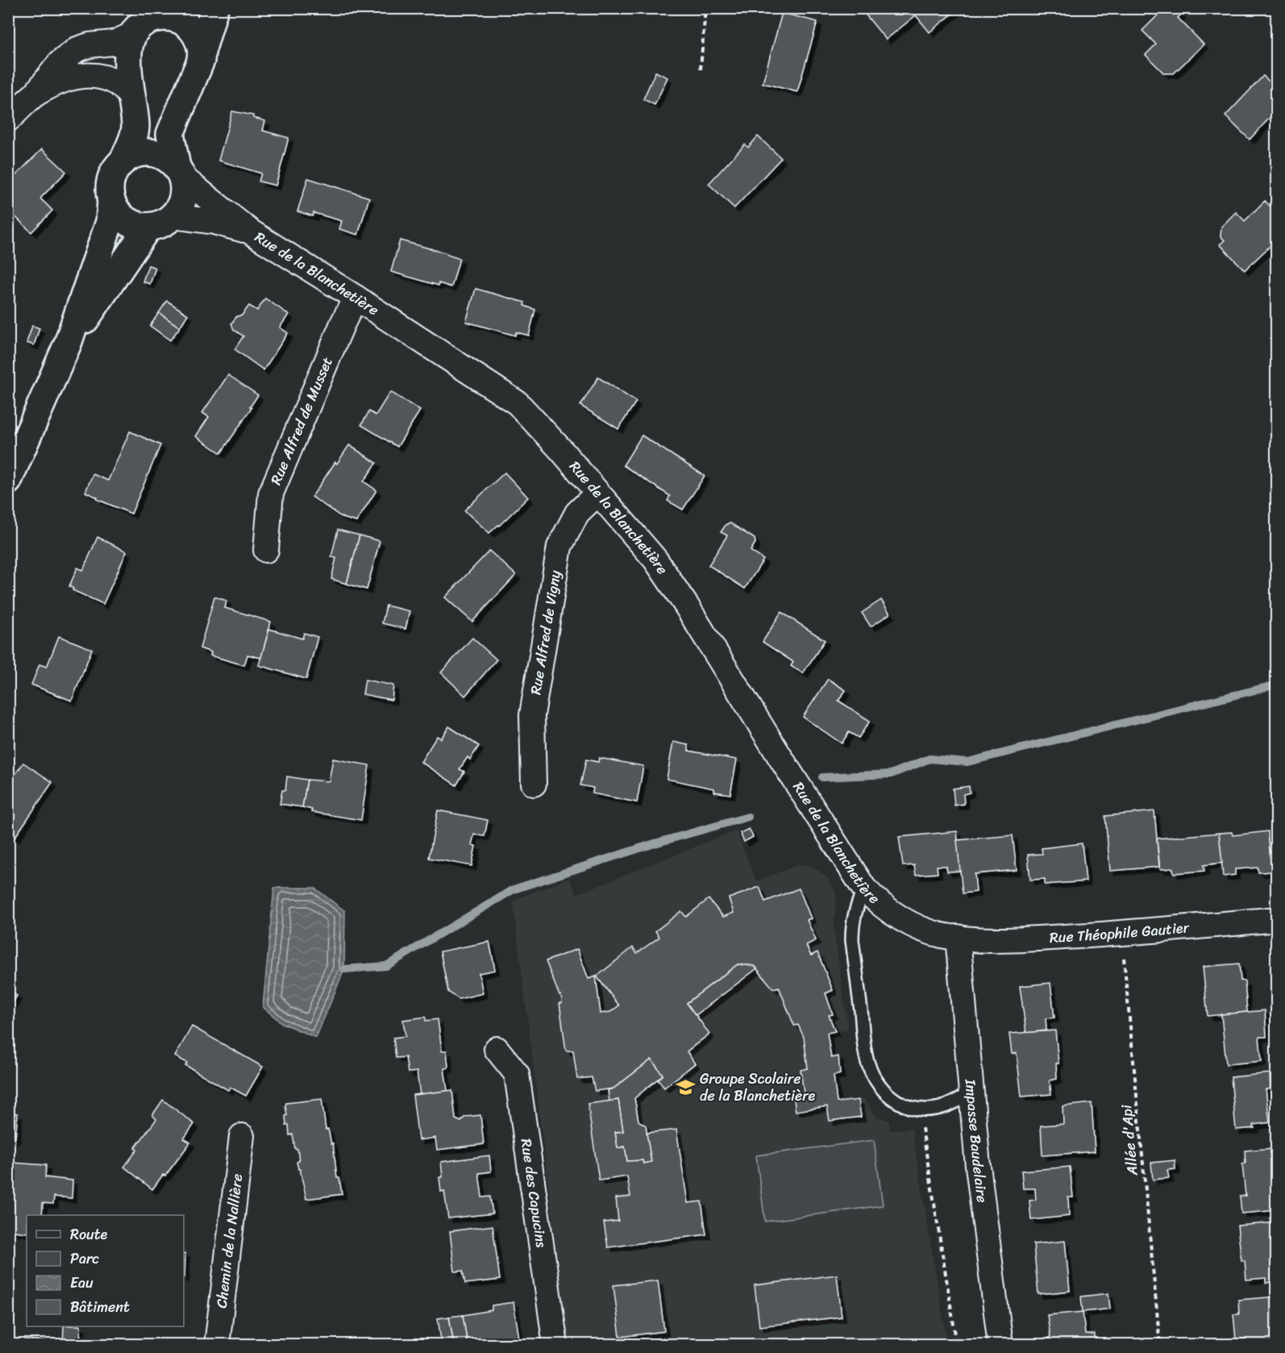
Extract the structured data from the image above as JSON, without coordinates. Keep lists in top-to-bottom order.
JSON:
{
  "streets": {
    "street": [
      "Rue de la Blanchetière",
      "Rue Alfred de Musset",
      "Rue Alfred de Vigny",
      "Rue Théophile Gautier",
      "Impasse Baudelaire",
      "Rue des Capucins",
      "Chemin de la Nallière"
    ],
    "path": ["Allée d'Api"]
  },
  "crossings": [
    ["Rue de la Blanchetière", "Rue Alfred de Musset"],
    ["Rue de la Blanchetière", "Rue Alfred de Vigny"],
    ["Rue de la Blanchetière", "Rue Théophile Gautier"],
    ["Rue de la Blanchetière", "Impasse Baudelaire"],
    ["Rue Théophile Gautier", "Allée d'Api"],
    ["Rue Théophile Gautier", "Impasse Baudelaire"]
  ],
  "places": {
    "school or university": ["Groupe Scolaire de la Blanchetière"]
  },
  "legend": [
    "Route",
    "Parc",
    "Eau",
    "Bâtiment"
  ]
}
